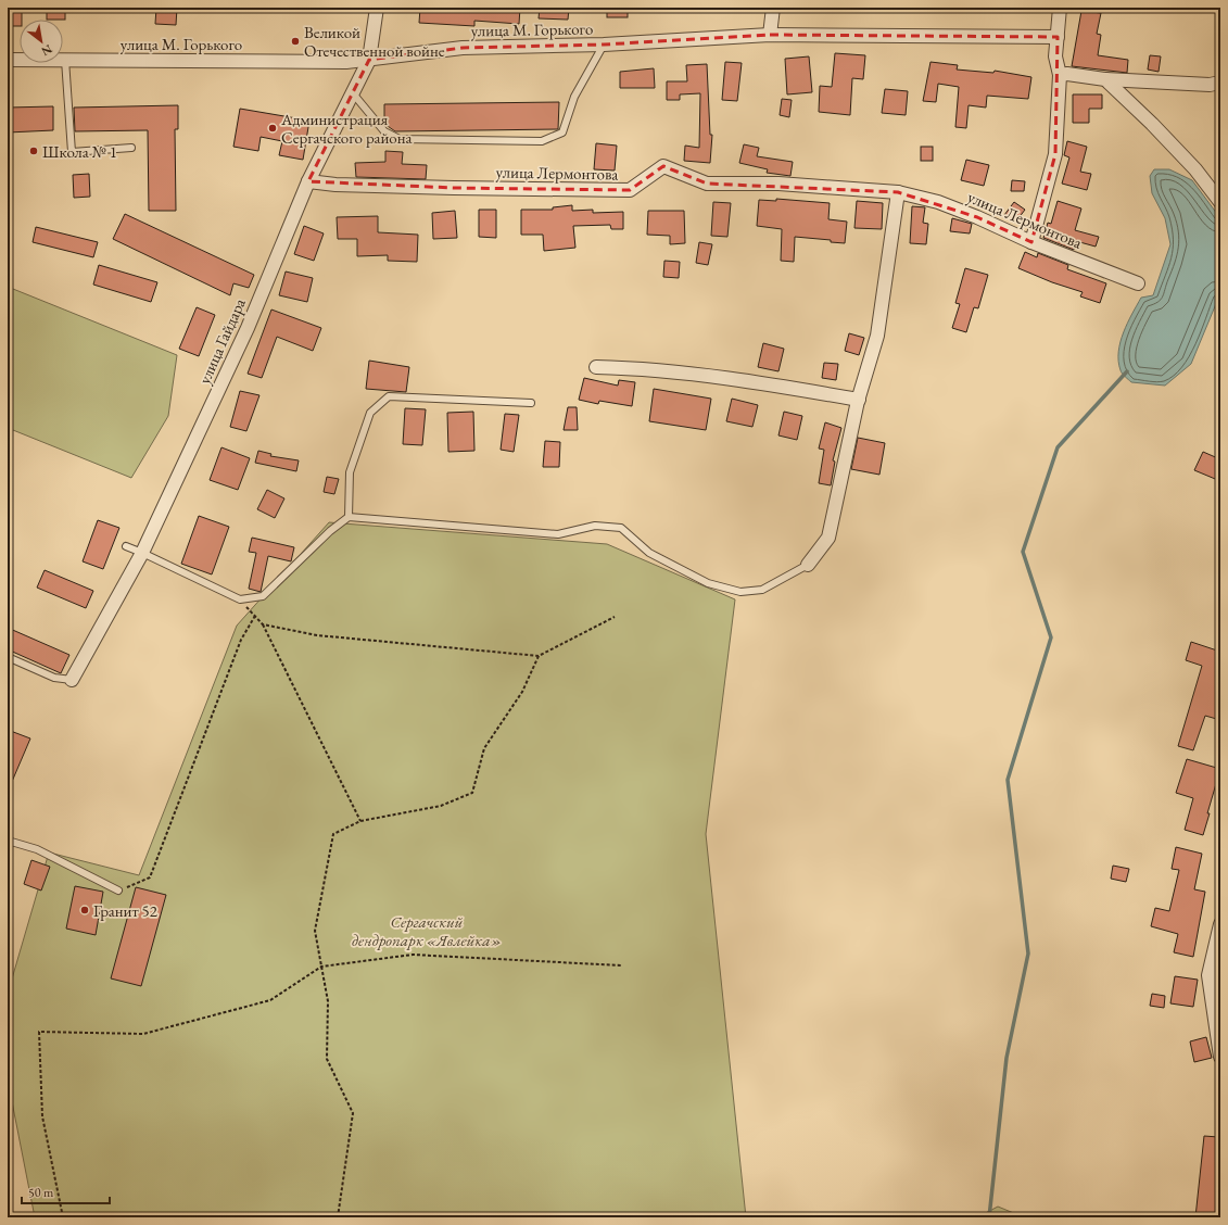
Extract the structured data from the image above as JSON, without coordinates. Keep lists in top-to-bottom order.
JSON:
{
  "streets": {
    "street": ["улица М. Горького", "улица Лермонтова", "улица Гайдара"]
  },
  "crossings": [
    ["улица М. Горького", "улица Гайдара"],
    ["улица Лермонтова", "улица Гайдара"]
  ],
  "parks": ["Сергачский дендропарк «Явлейка»"],
  "places": [
    "Великой Отечественной войне",
    "Администрация Сергачского района",
    "Школа № 1",
    "Гранит 52"
  ],
  "scale_bar": "50 m",
  "north": "bottom right"
}
